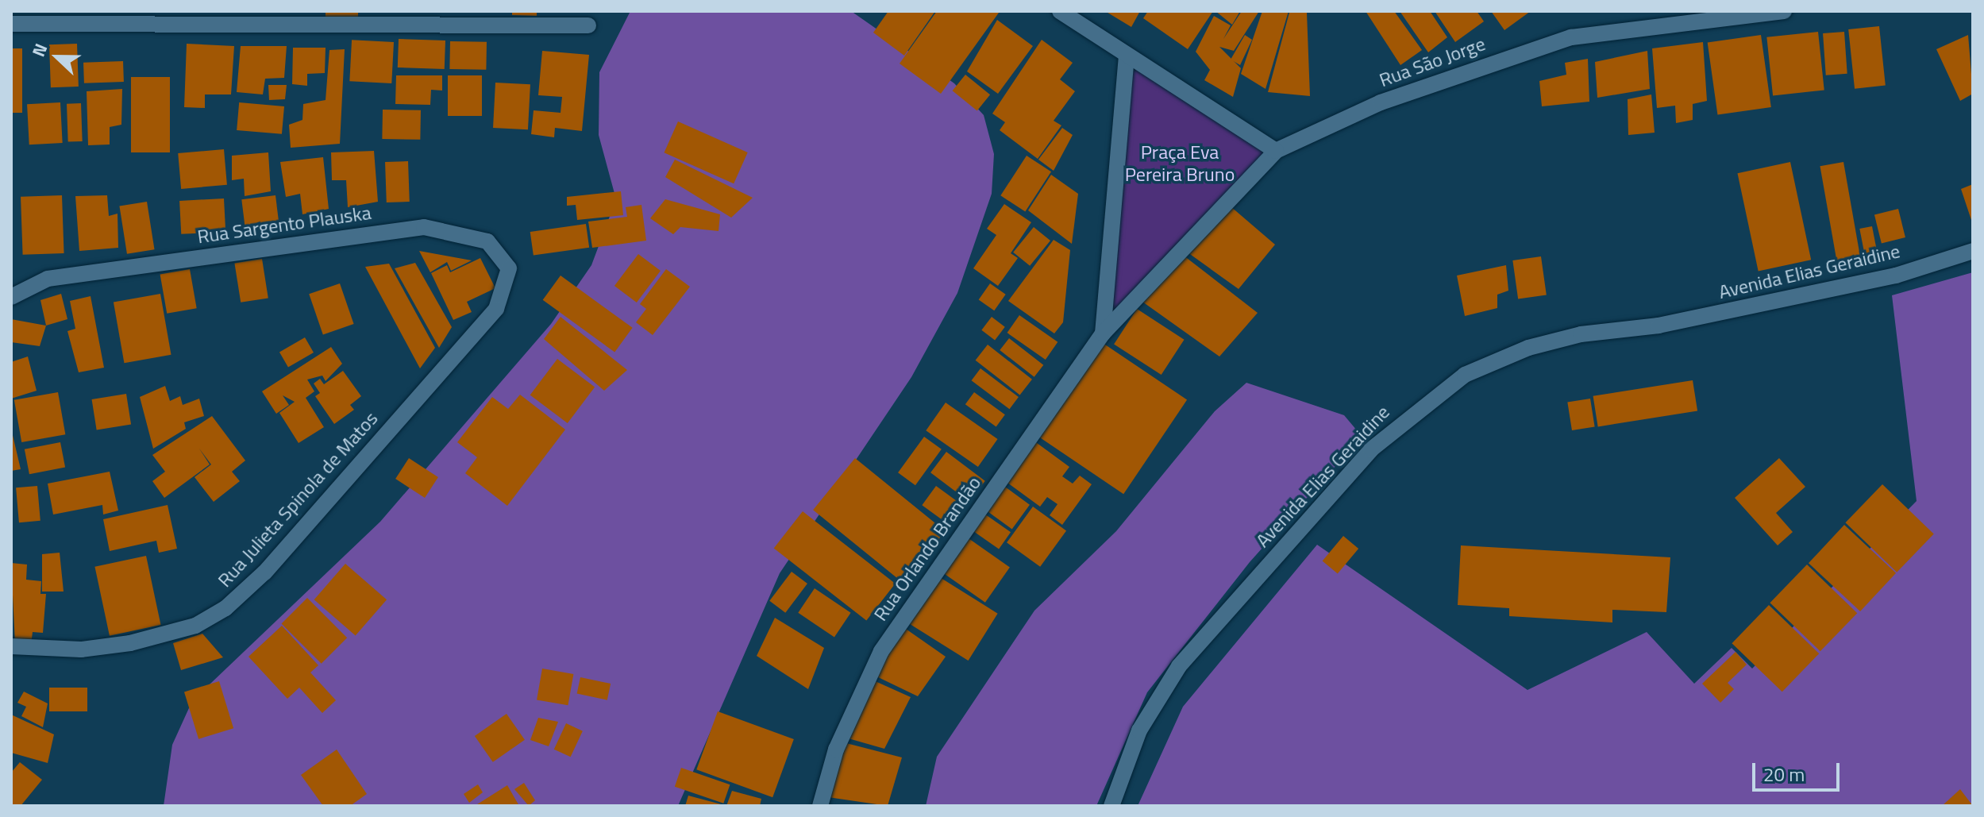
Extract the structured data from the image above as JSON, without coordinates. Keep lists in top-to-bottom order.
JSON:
{
  "streets": {
    "street": [
      "Rua São Jorge",
      "Rua Sargento Plauska",
      "Avenida Elias Geraidine",
      "Rua Julieta Spinola de Matos",
      "Rua Orlando Brandão"
    ]
  },
  "crossings": [
    ["Rua São Jorge", "Rua Orlando Brandão"],
    ["Rua Sargento Plauska", "Rua Julieta Spinola de Matos"]
  ],
  "parks": ["Praça Eva Pereira Bruno"],
  "scale_bar": "20 m",
  "north": "left"
}
